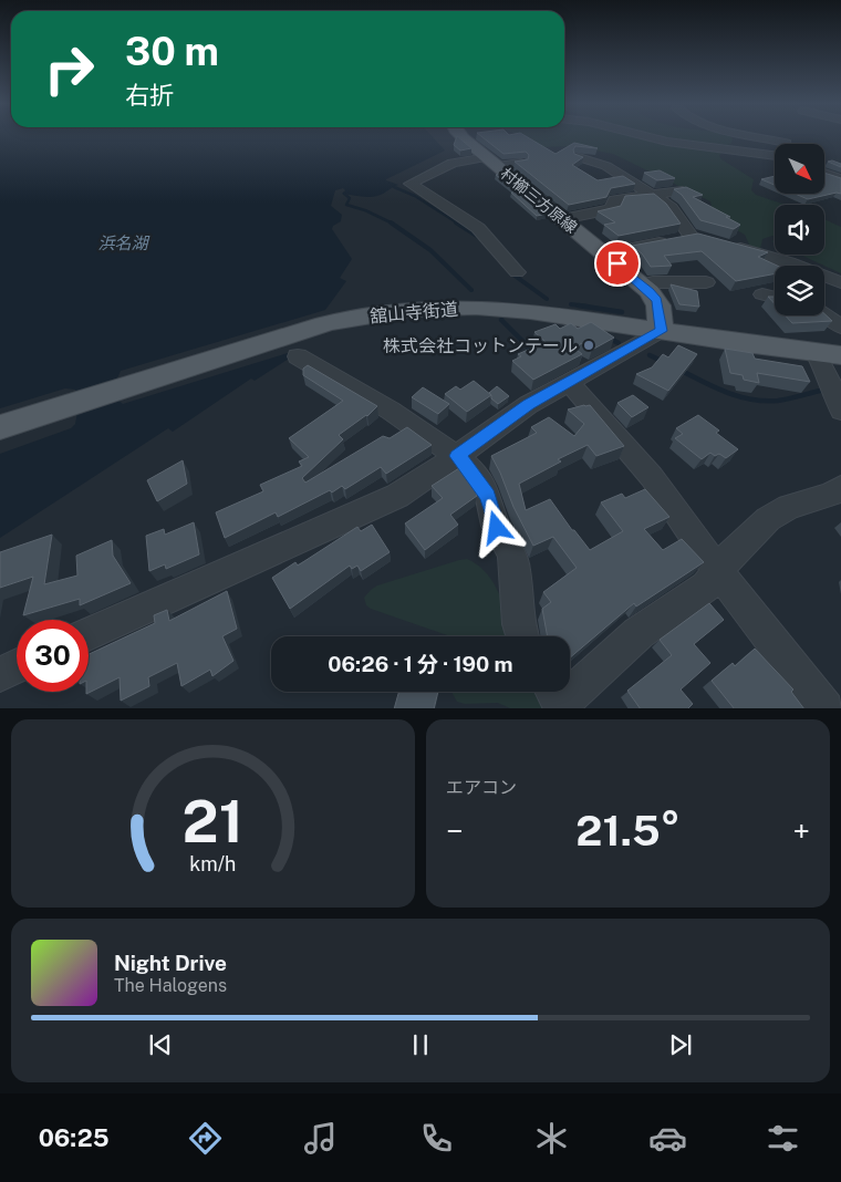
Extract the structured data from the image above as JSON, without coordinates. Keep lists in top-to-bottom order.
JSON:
{
  "streets": {
    "main road": ["村櫛三方原線", "舘山寺街道"]
  },
  "crossings": [
    ["村櫛三方原線", "舘山寺街道"]
  ],
  "water": ["浜名湖"],
  "places": ["株式会社コットンテール"],
  "north": "bottom right",
  "page": {
    "turn": ["30 m", "右折"],
    "limit": "30",
    "trip": "06:26 · 1 分 · 190 m",
    "tile": "エアコン",
    "heat": ["−", "21.5°", "+"],
    "song": ["Night Drive", "The Halogens"],
    "tabs": "06:25",
    "gauge": ["21", "km/h"]
  }
}
